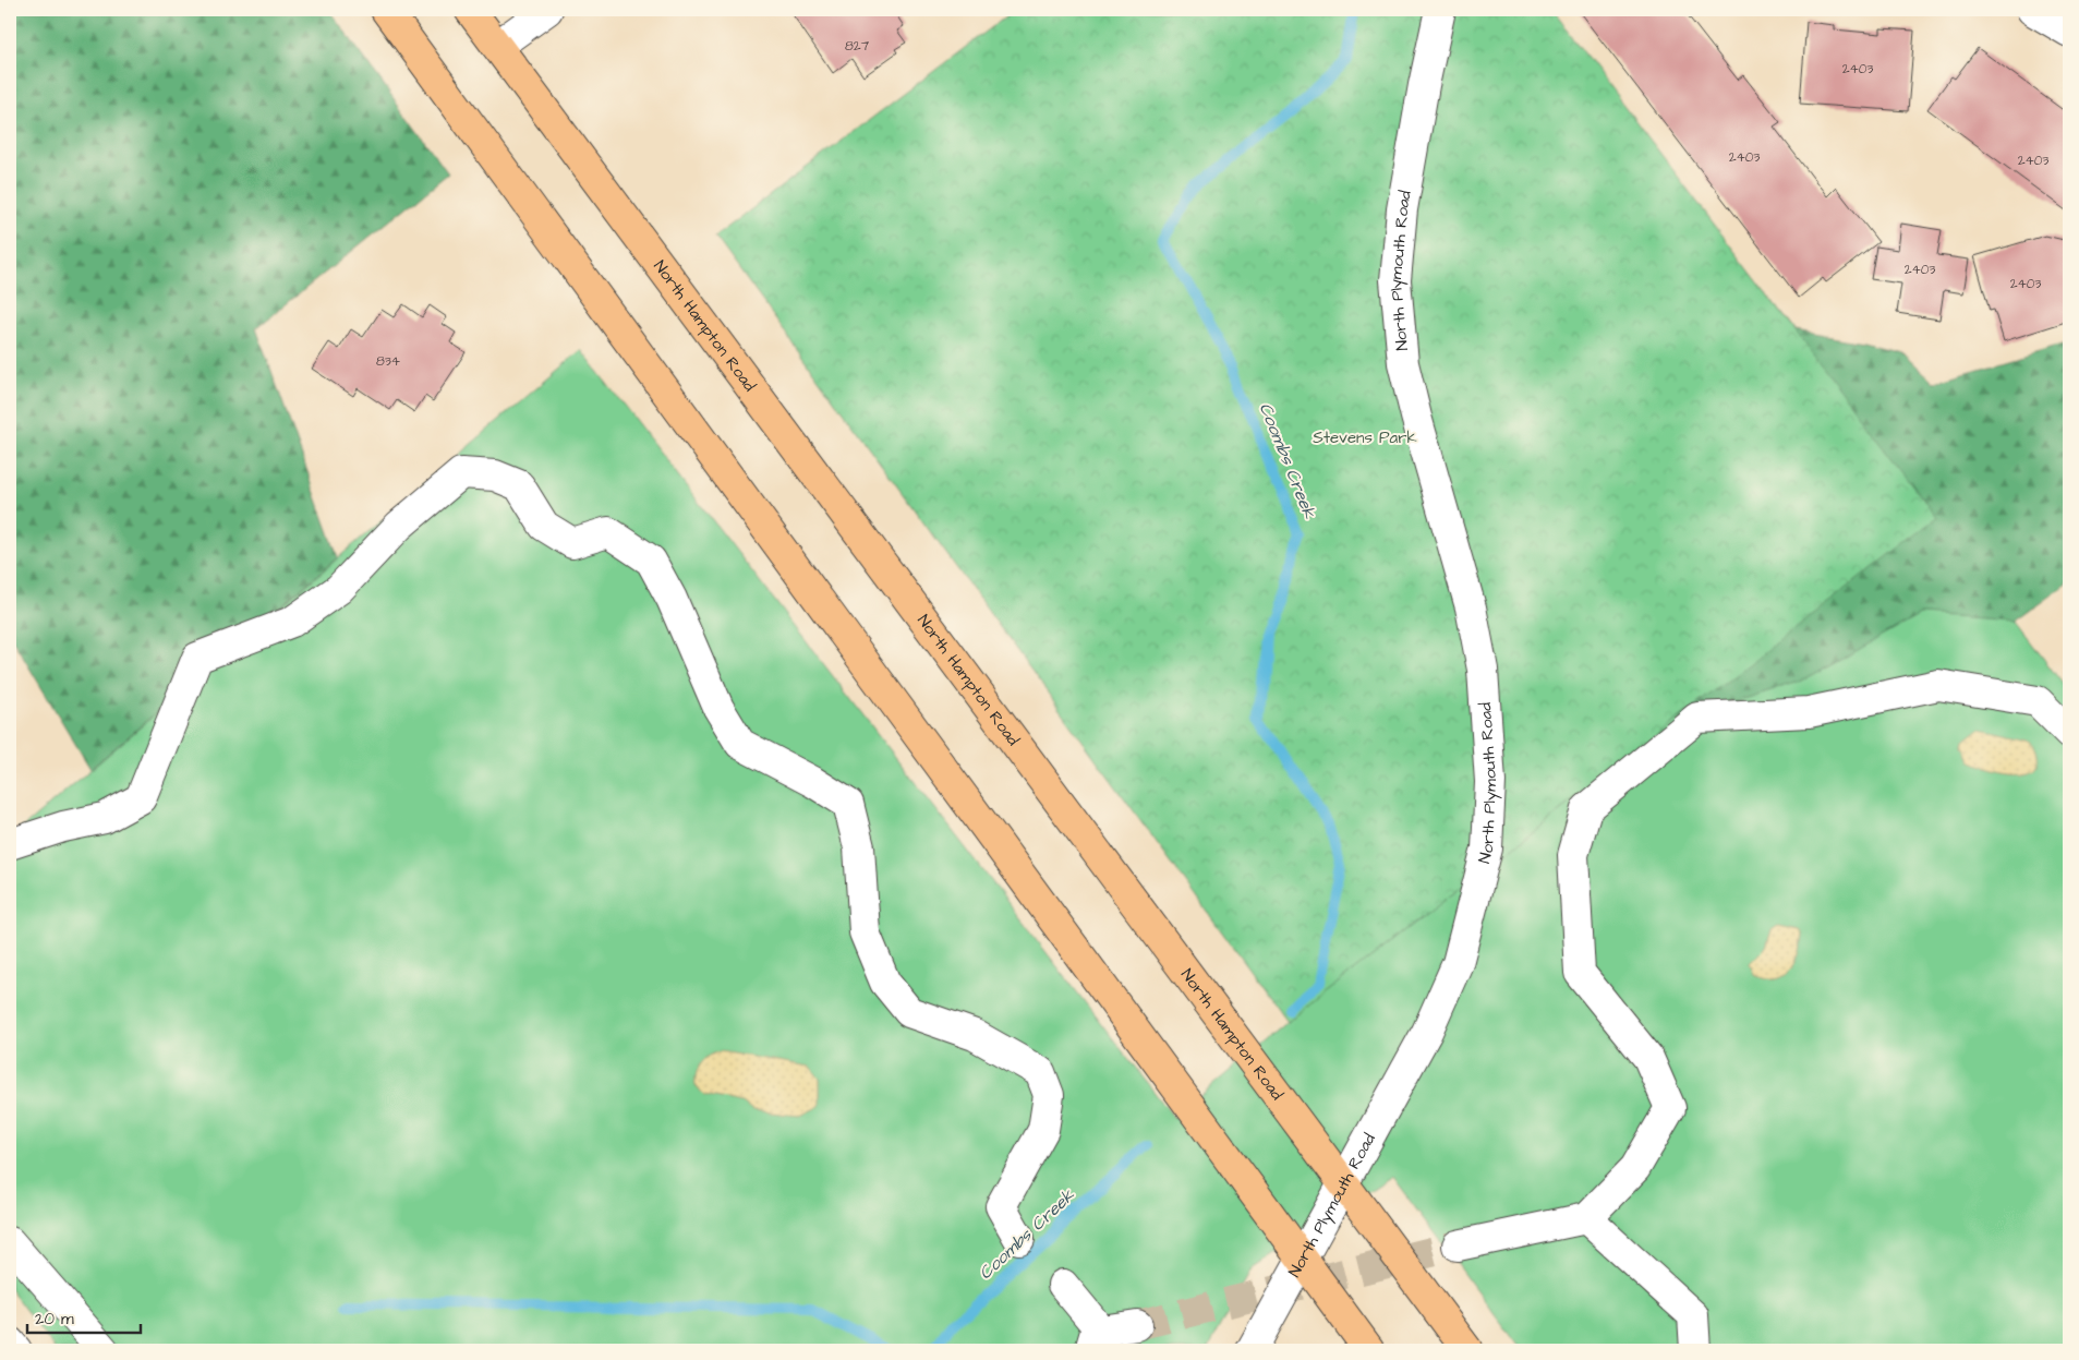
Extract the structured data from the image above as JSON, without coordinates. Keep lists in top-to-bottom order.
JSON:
{
  "streets": {
    "main road": ["North Hampton Road"],
    "street": ["North Plymouth Road"]
  },
  "crossings": [
    ["North Plymouth Road", "North Hampton Road"]
  ],
  "water": ["Coombs Creek"],
  "parks": ["Stevens Park"],
  "house_numbers": [
    "827",
    "2403",
    "2403",
    "2403",
    "2403",
    "2403",
    "834"
  ],
  "scale_bar": "20 m"
}
